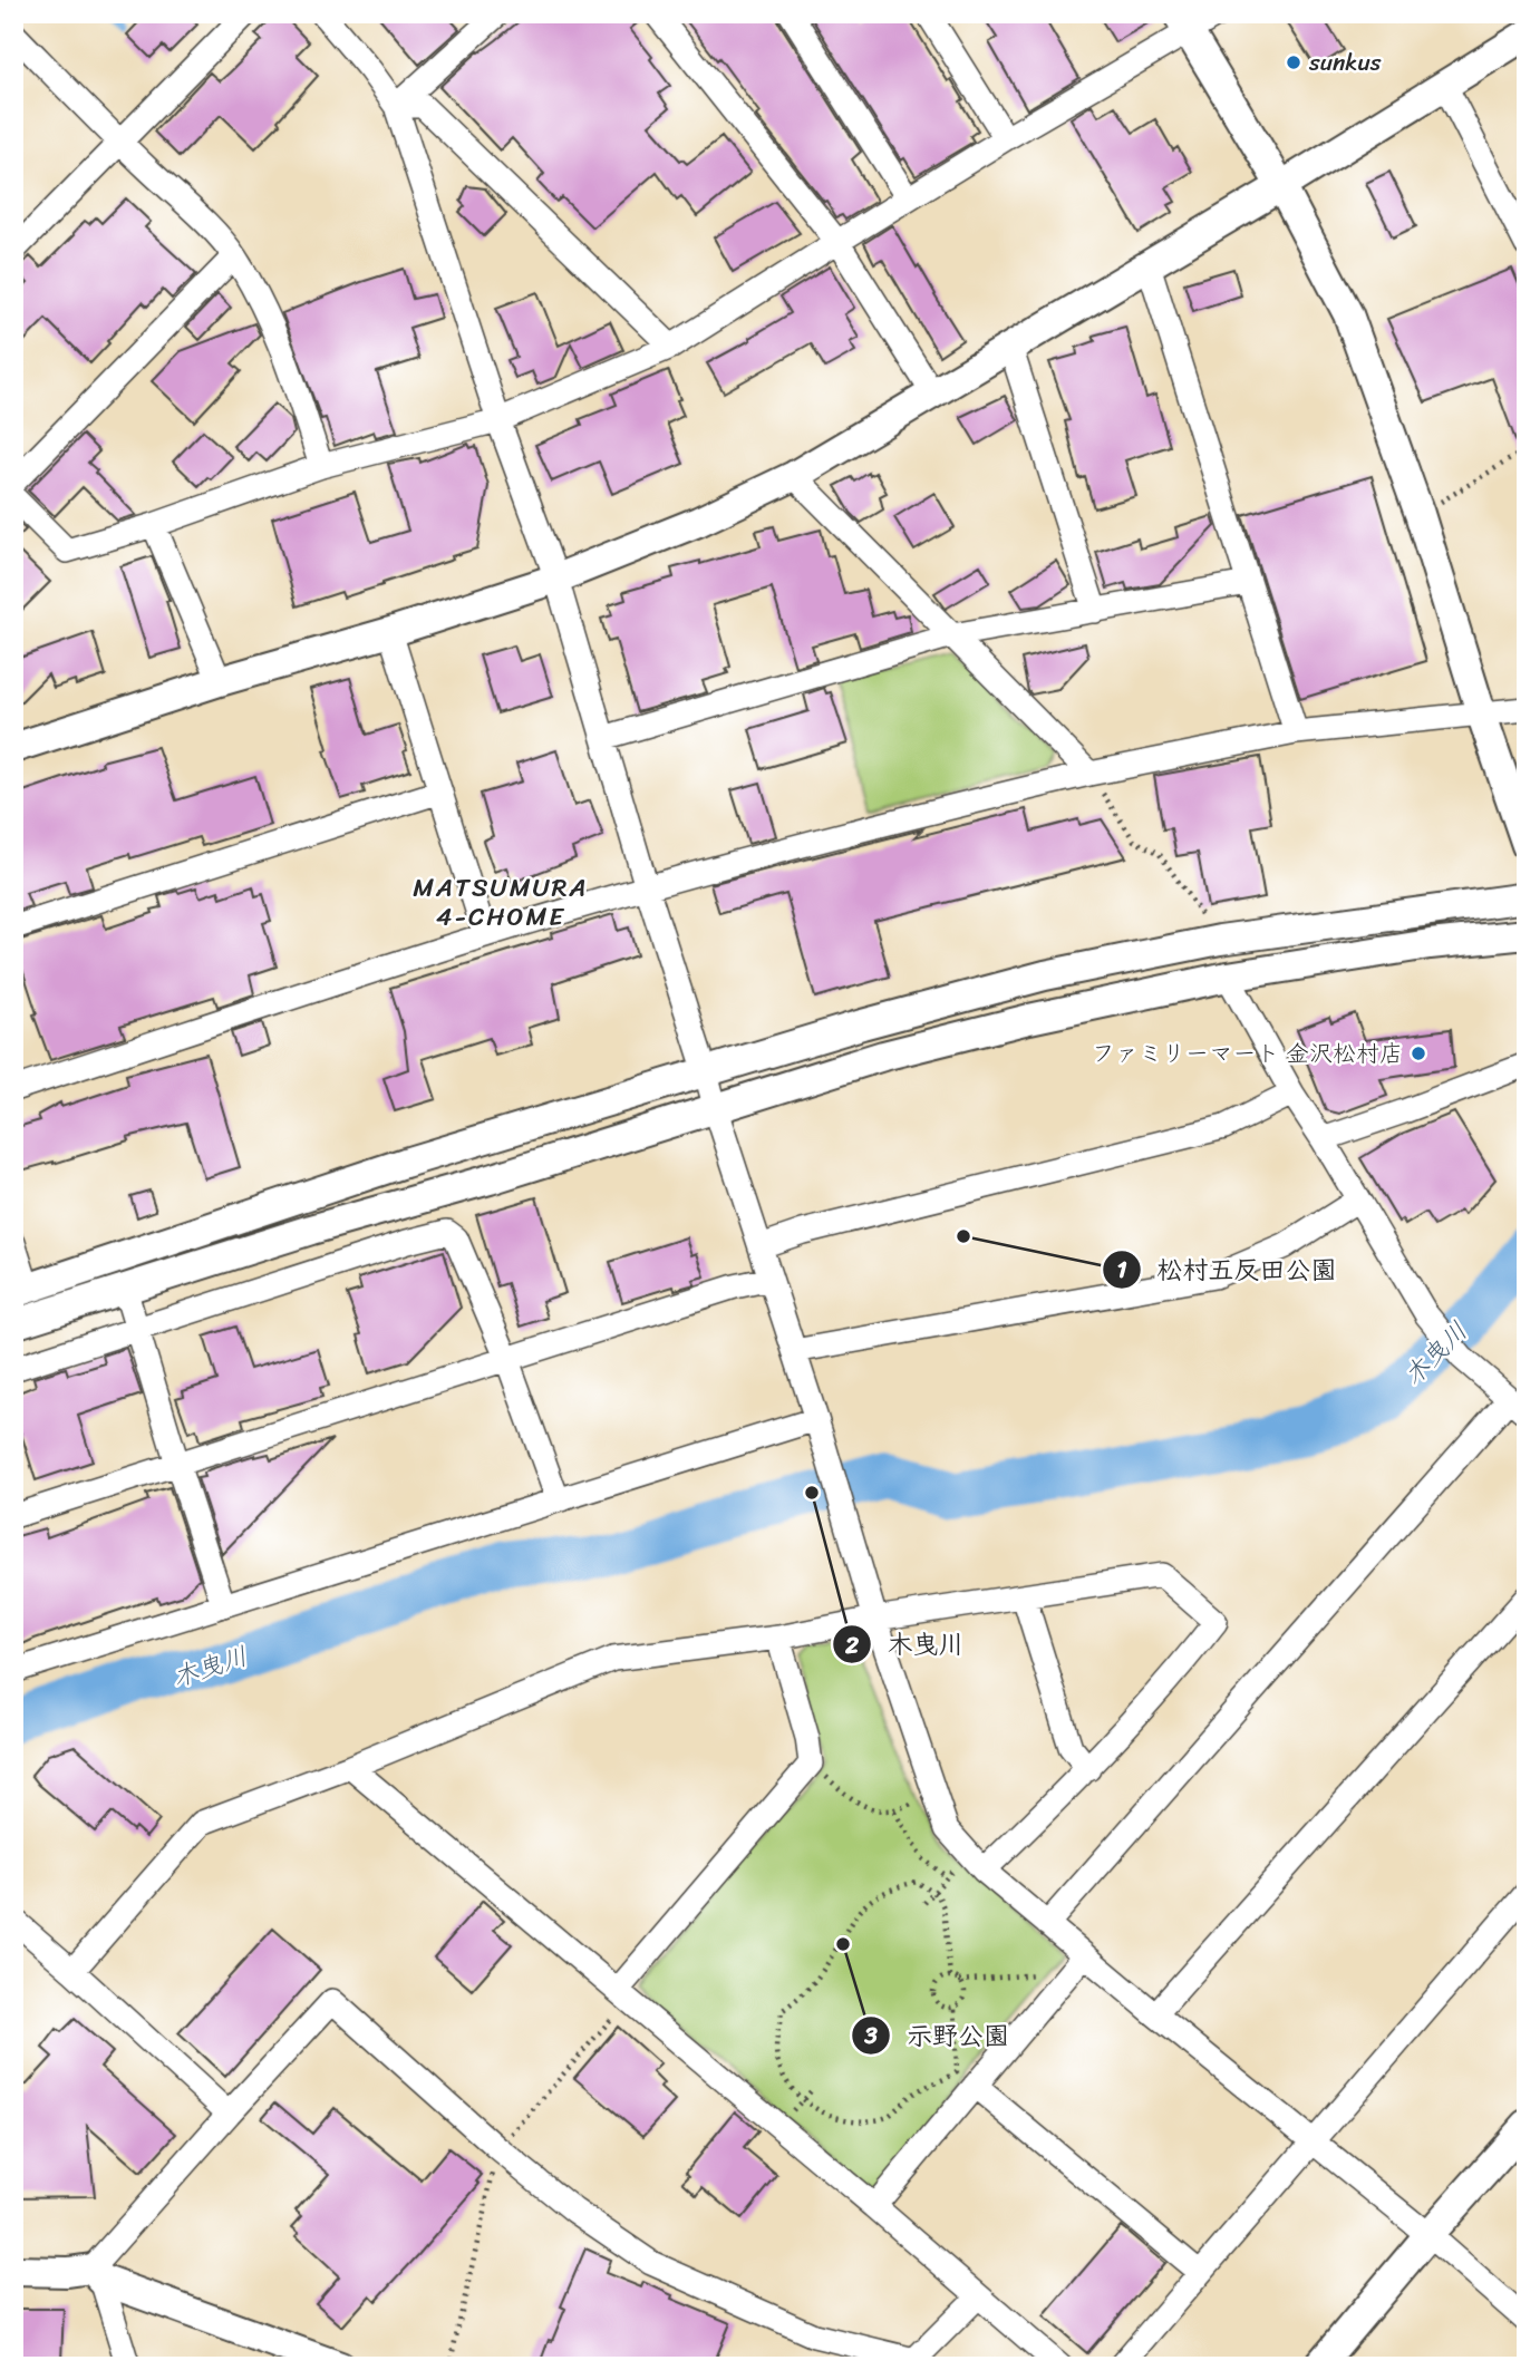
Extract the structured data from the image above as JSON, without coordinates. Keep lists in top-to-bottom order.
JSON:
{
  "districts": ["MATSUMURA 4-CHOME"],
  "water": ["木曳川"],
  "places": [
    "sunkus",
    "ファミリーマート 金沢松村店",
    "松村五反田公園",
    "木曳川",
    "示野公園"
  ]
}
